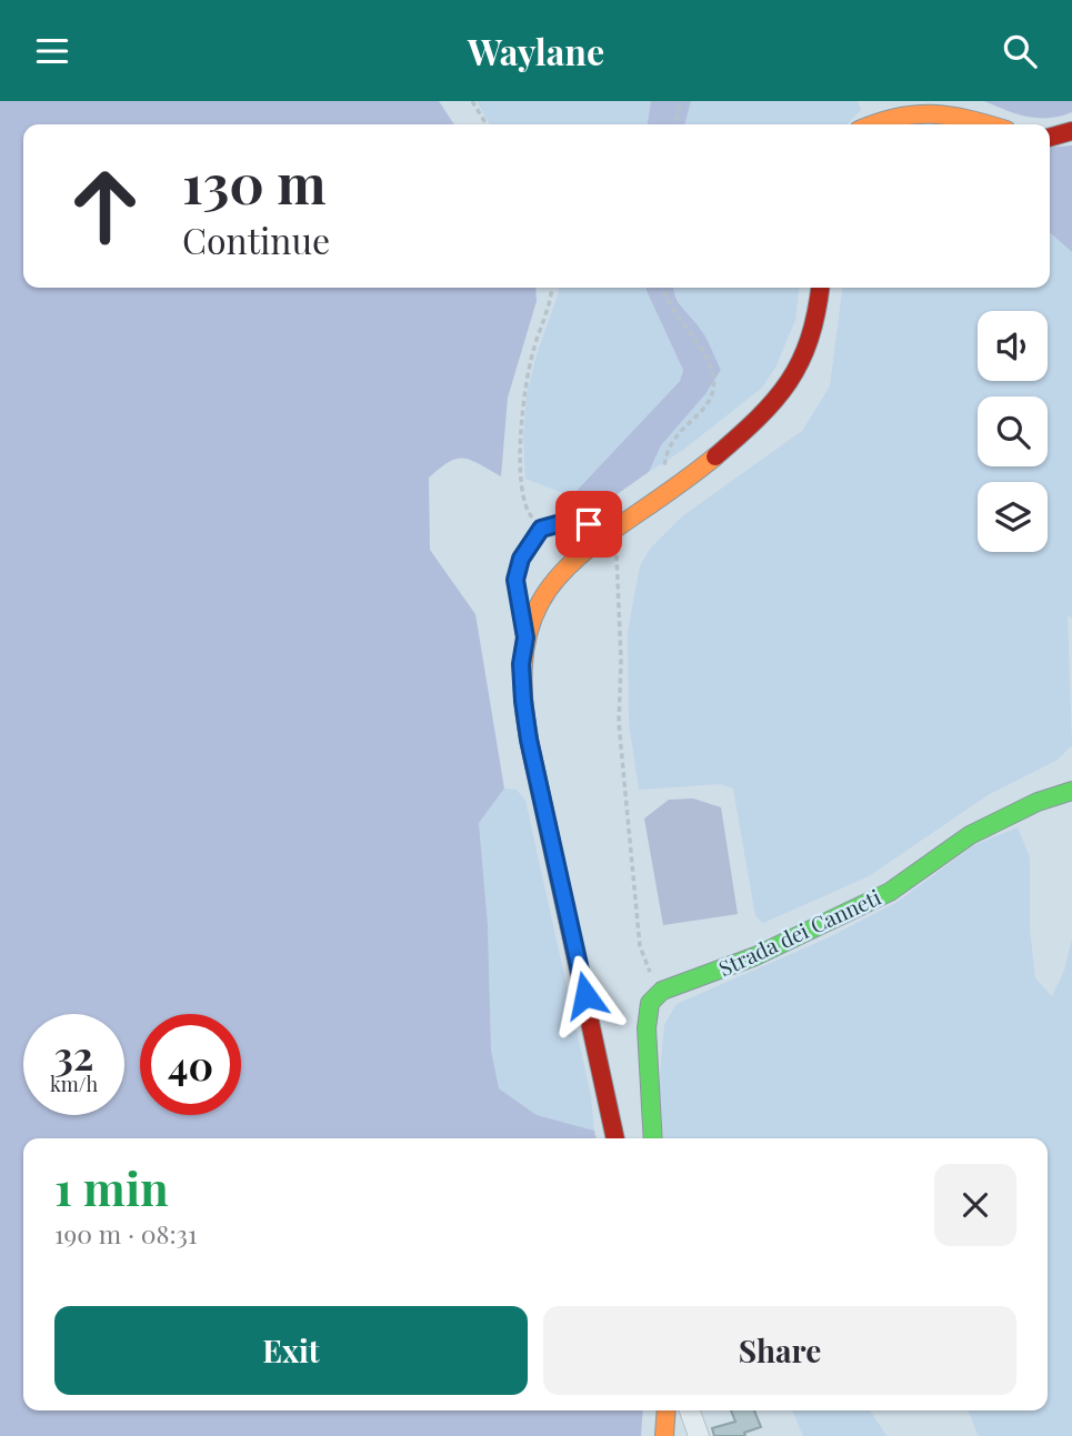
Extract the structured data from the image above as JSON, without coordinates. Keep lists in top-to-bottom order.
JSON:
{
  "streets": {
    "street": ["Strada dei Canneti"]
  },
  "page": {
    "header": "Waylane",
    "turn": ["130 m", "Continue"],
    "speed": "32 km/h",
    "limit": "40",
    "heading": ["1 min", "190 m · 08:31"],
    "buttons": ["Exit", "Share"]
  }
}
